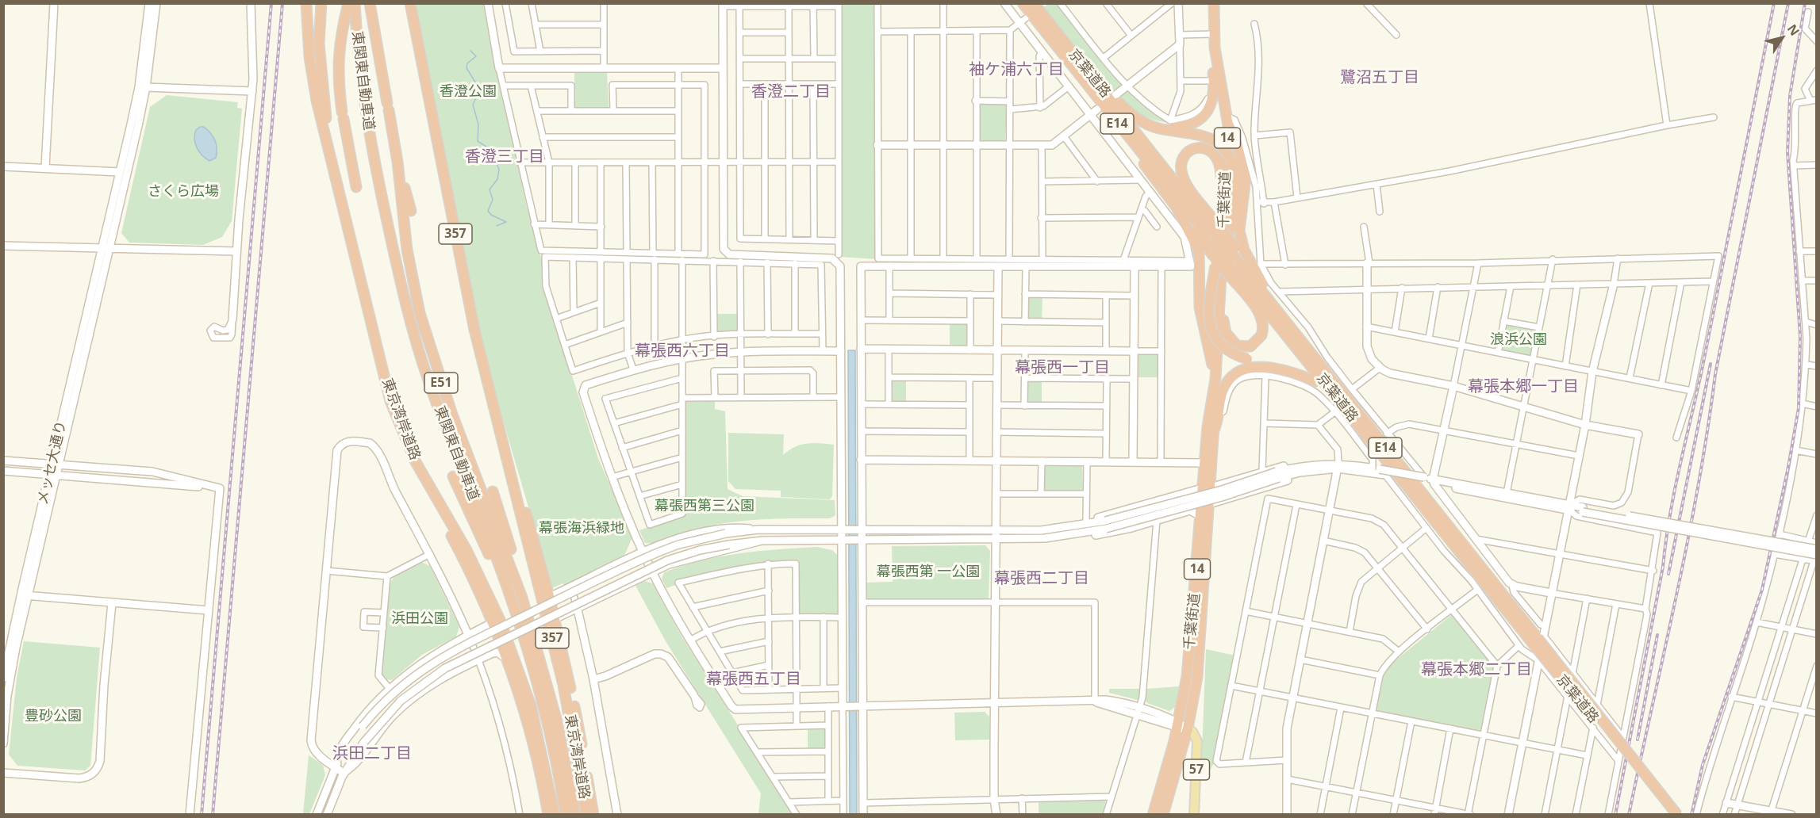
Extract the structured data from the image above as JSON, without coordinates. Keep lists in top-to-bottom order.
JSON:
{
  "streets": {
    "highway": [
      "京葉道路",
      "東関東自動車道",
      "E14",
      "14",
      "千葉街道",
      "357",
      "E51",
      "東京湾岸道路"
    ],
    "main road": ["57"],
    "street": ["メッセ大通り"]
  },
  "crossings": [
    ["京葉道路", "千葉街道"],
    ["千葉街道", "57"]
  ],
  "districts": [
    "袖ケ浦六丁目",
    "鷺沼五丁目",
    "香澄二丁目",
    "香澄三丁目",
    "幕張西六丁目",
    "幕張西一丁目",
    "幕張本郷一丁目",
    "幕張西二丁目",
    "幕張本郷二丁目",
    "幕張西五丁目",
    "浜田二丁目"
  ],
  "parks": [
    "香澄公園",
    "さくら広場",
    "浪浜公園",
    "幕張西第三公園",
    "幕張海浜緑地",
    "幕張西第 一公園",
    "浜田公園",
    "豊砂公園"
  ],
  "north": "top right"
}
